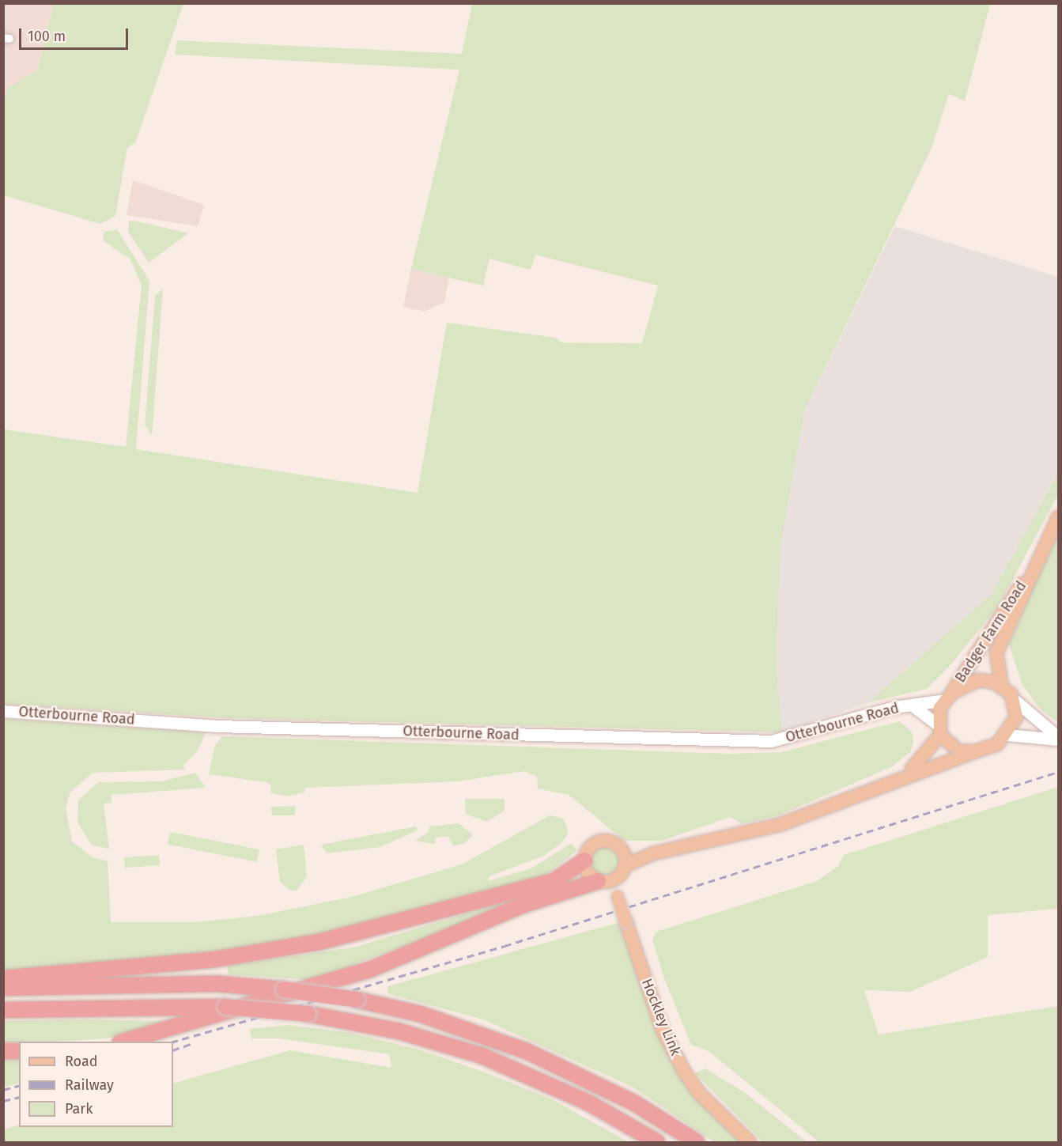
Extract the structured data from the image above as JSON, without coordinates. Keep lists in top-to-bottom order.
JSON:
{
  "streets": {
    "main road": ["Badger Farm Road", "Hockley Link"],
    "street": ["Otterbourne Road"]
  },
  "crossings": [
    ["Badger Farm Road", "Otterbourne Road"]
  ],
  "legend": ["Road", "Railway", "Park"],
  "scale_bar": "100 m"
}
